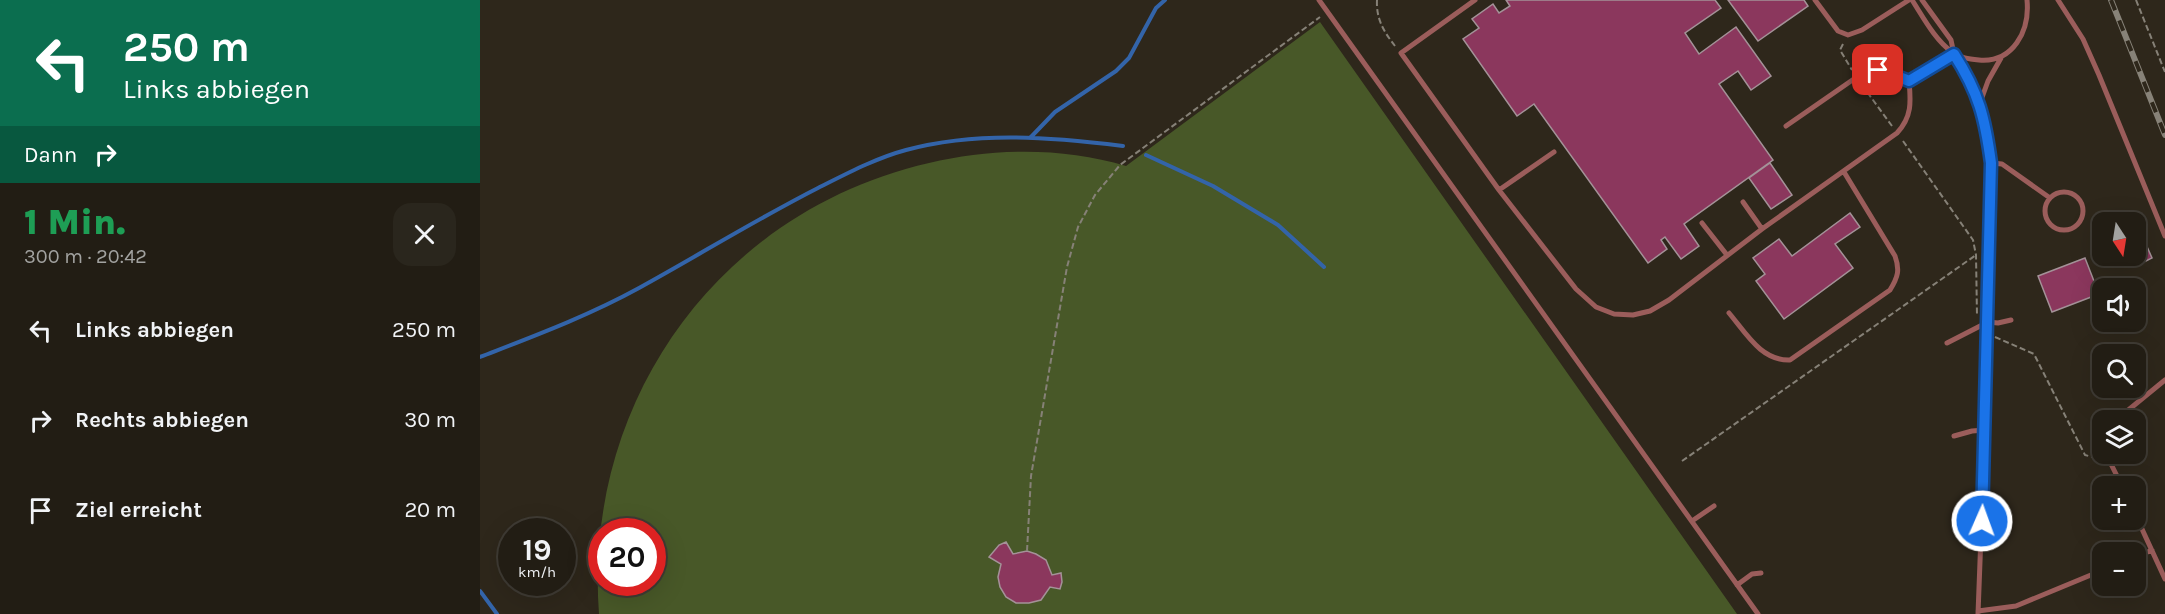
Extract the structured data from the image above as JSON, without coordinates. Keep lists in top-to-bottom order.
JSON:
{
  "north": "bottom",
  "page": {
    "turn": ["250 m", "Links abbiegen"],
    "then": "Dann",
    "heading": ["1 Min.", "300 m · 20:42"],
    "map_buttons": ["+", "−"],
    "list": [
      {
        "name": "Links abbiegen",
        "value": "250 m"
      },
      {
        "name": "Rechts abbiegen",
        "value": "30 m"
      },
      {
        "name": "Ziel erreicht",
        "value": "20 m"
      }
    ],
    "speed": "19 km/h",
    "limit": "20"
  }
}
